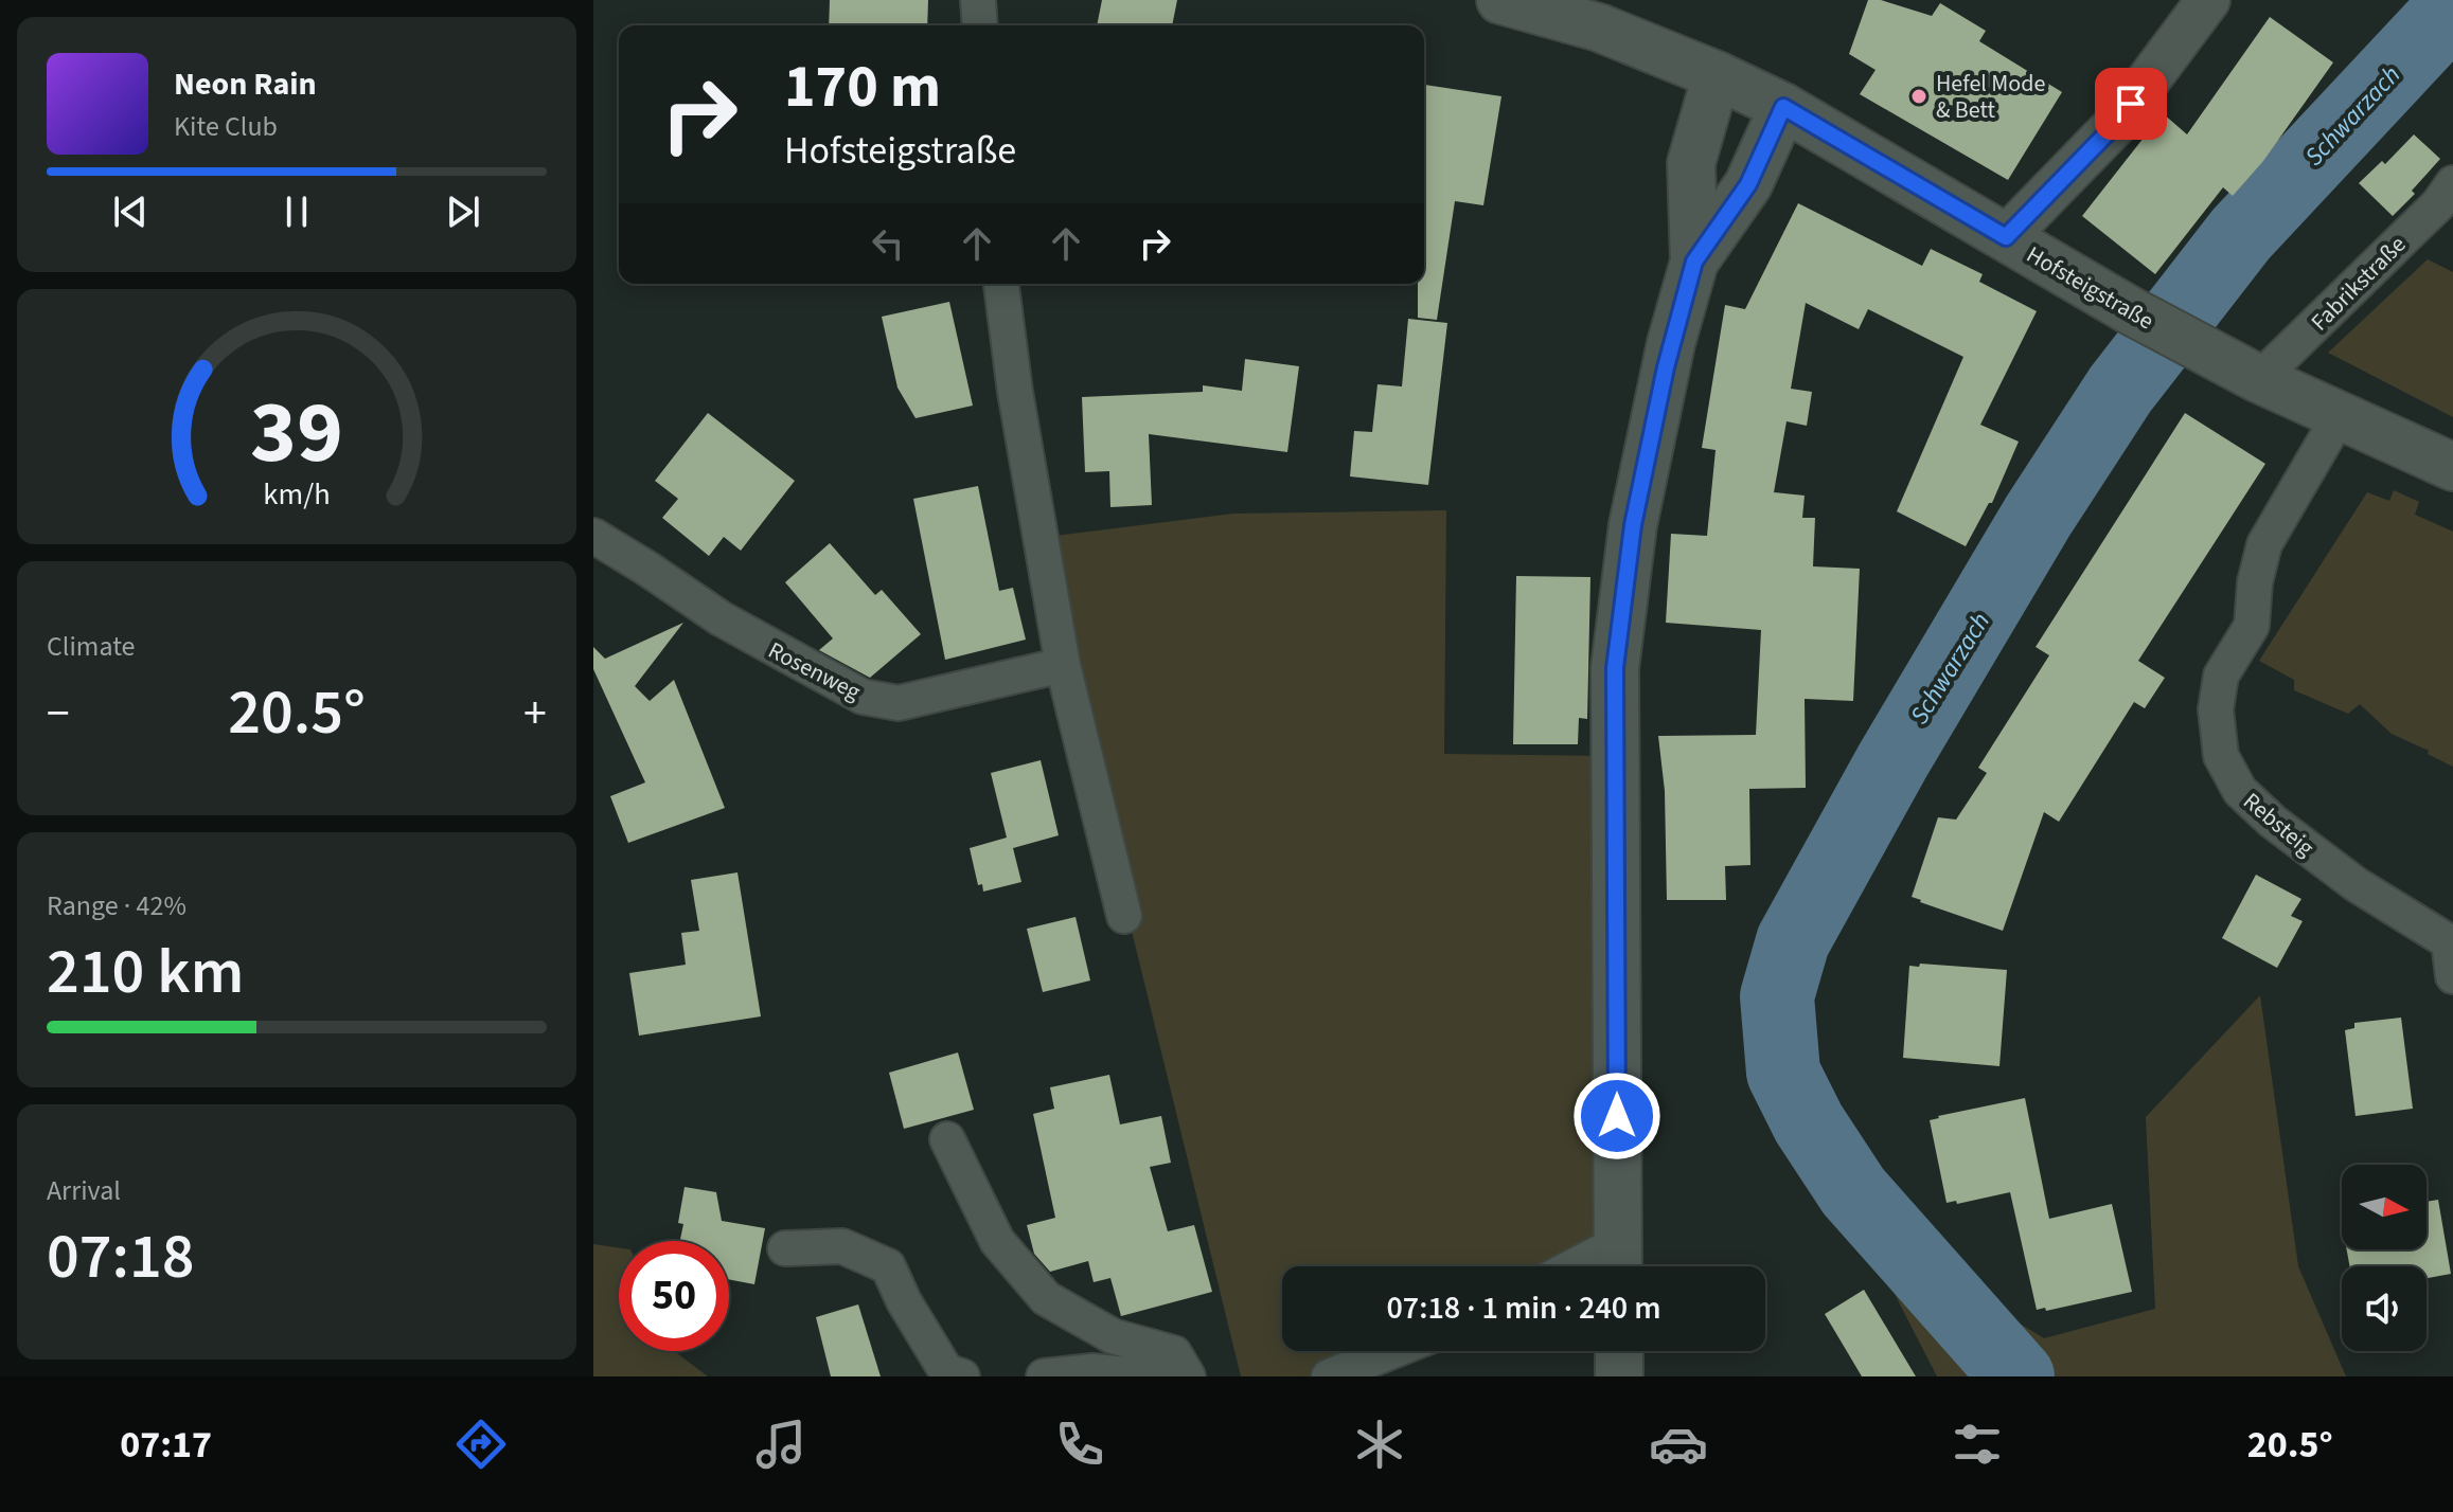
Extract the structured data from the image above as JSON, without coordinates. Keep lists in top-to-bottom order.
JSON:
{
  "streets": {
    "main road": ["Hofsteigstraße"],
    "street": ["Fabrikstraße", "Rosenweg", "Rebsteig"]
  },
  "crossings": [
    ["Fabrikstraße", "Hofsteigstraße"],
    ["Hofsteigstraße", "Rebsteig"]
  ],
  "water": ["Schwarzach"],
  "places": ["Hefel Mode & Bett"],
  "north": "right",
  "page": {
    "turn": ["170 m", "Hofsteigstraße"],
    "song": ["Neon Rain", "Kite Club"],
    "tile": [
      "Climate",
      ["Range · 42%", "210 km"],
      ["Arrival", "07:18"]
    ],
    "heat": ["−", "20.5°", "+"],
    "limit": "50",
    "trip": "07:18 · 1 min · 240 m",
    "tabs": ["07:17", "20.5°"],
    "gauge": ["39", "km/h"]
  }
}
